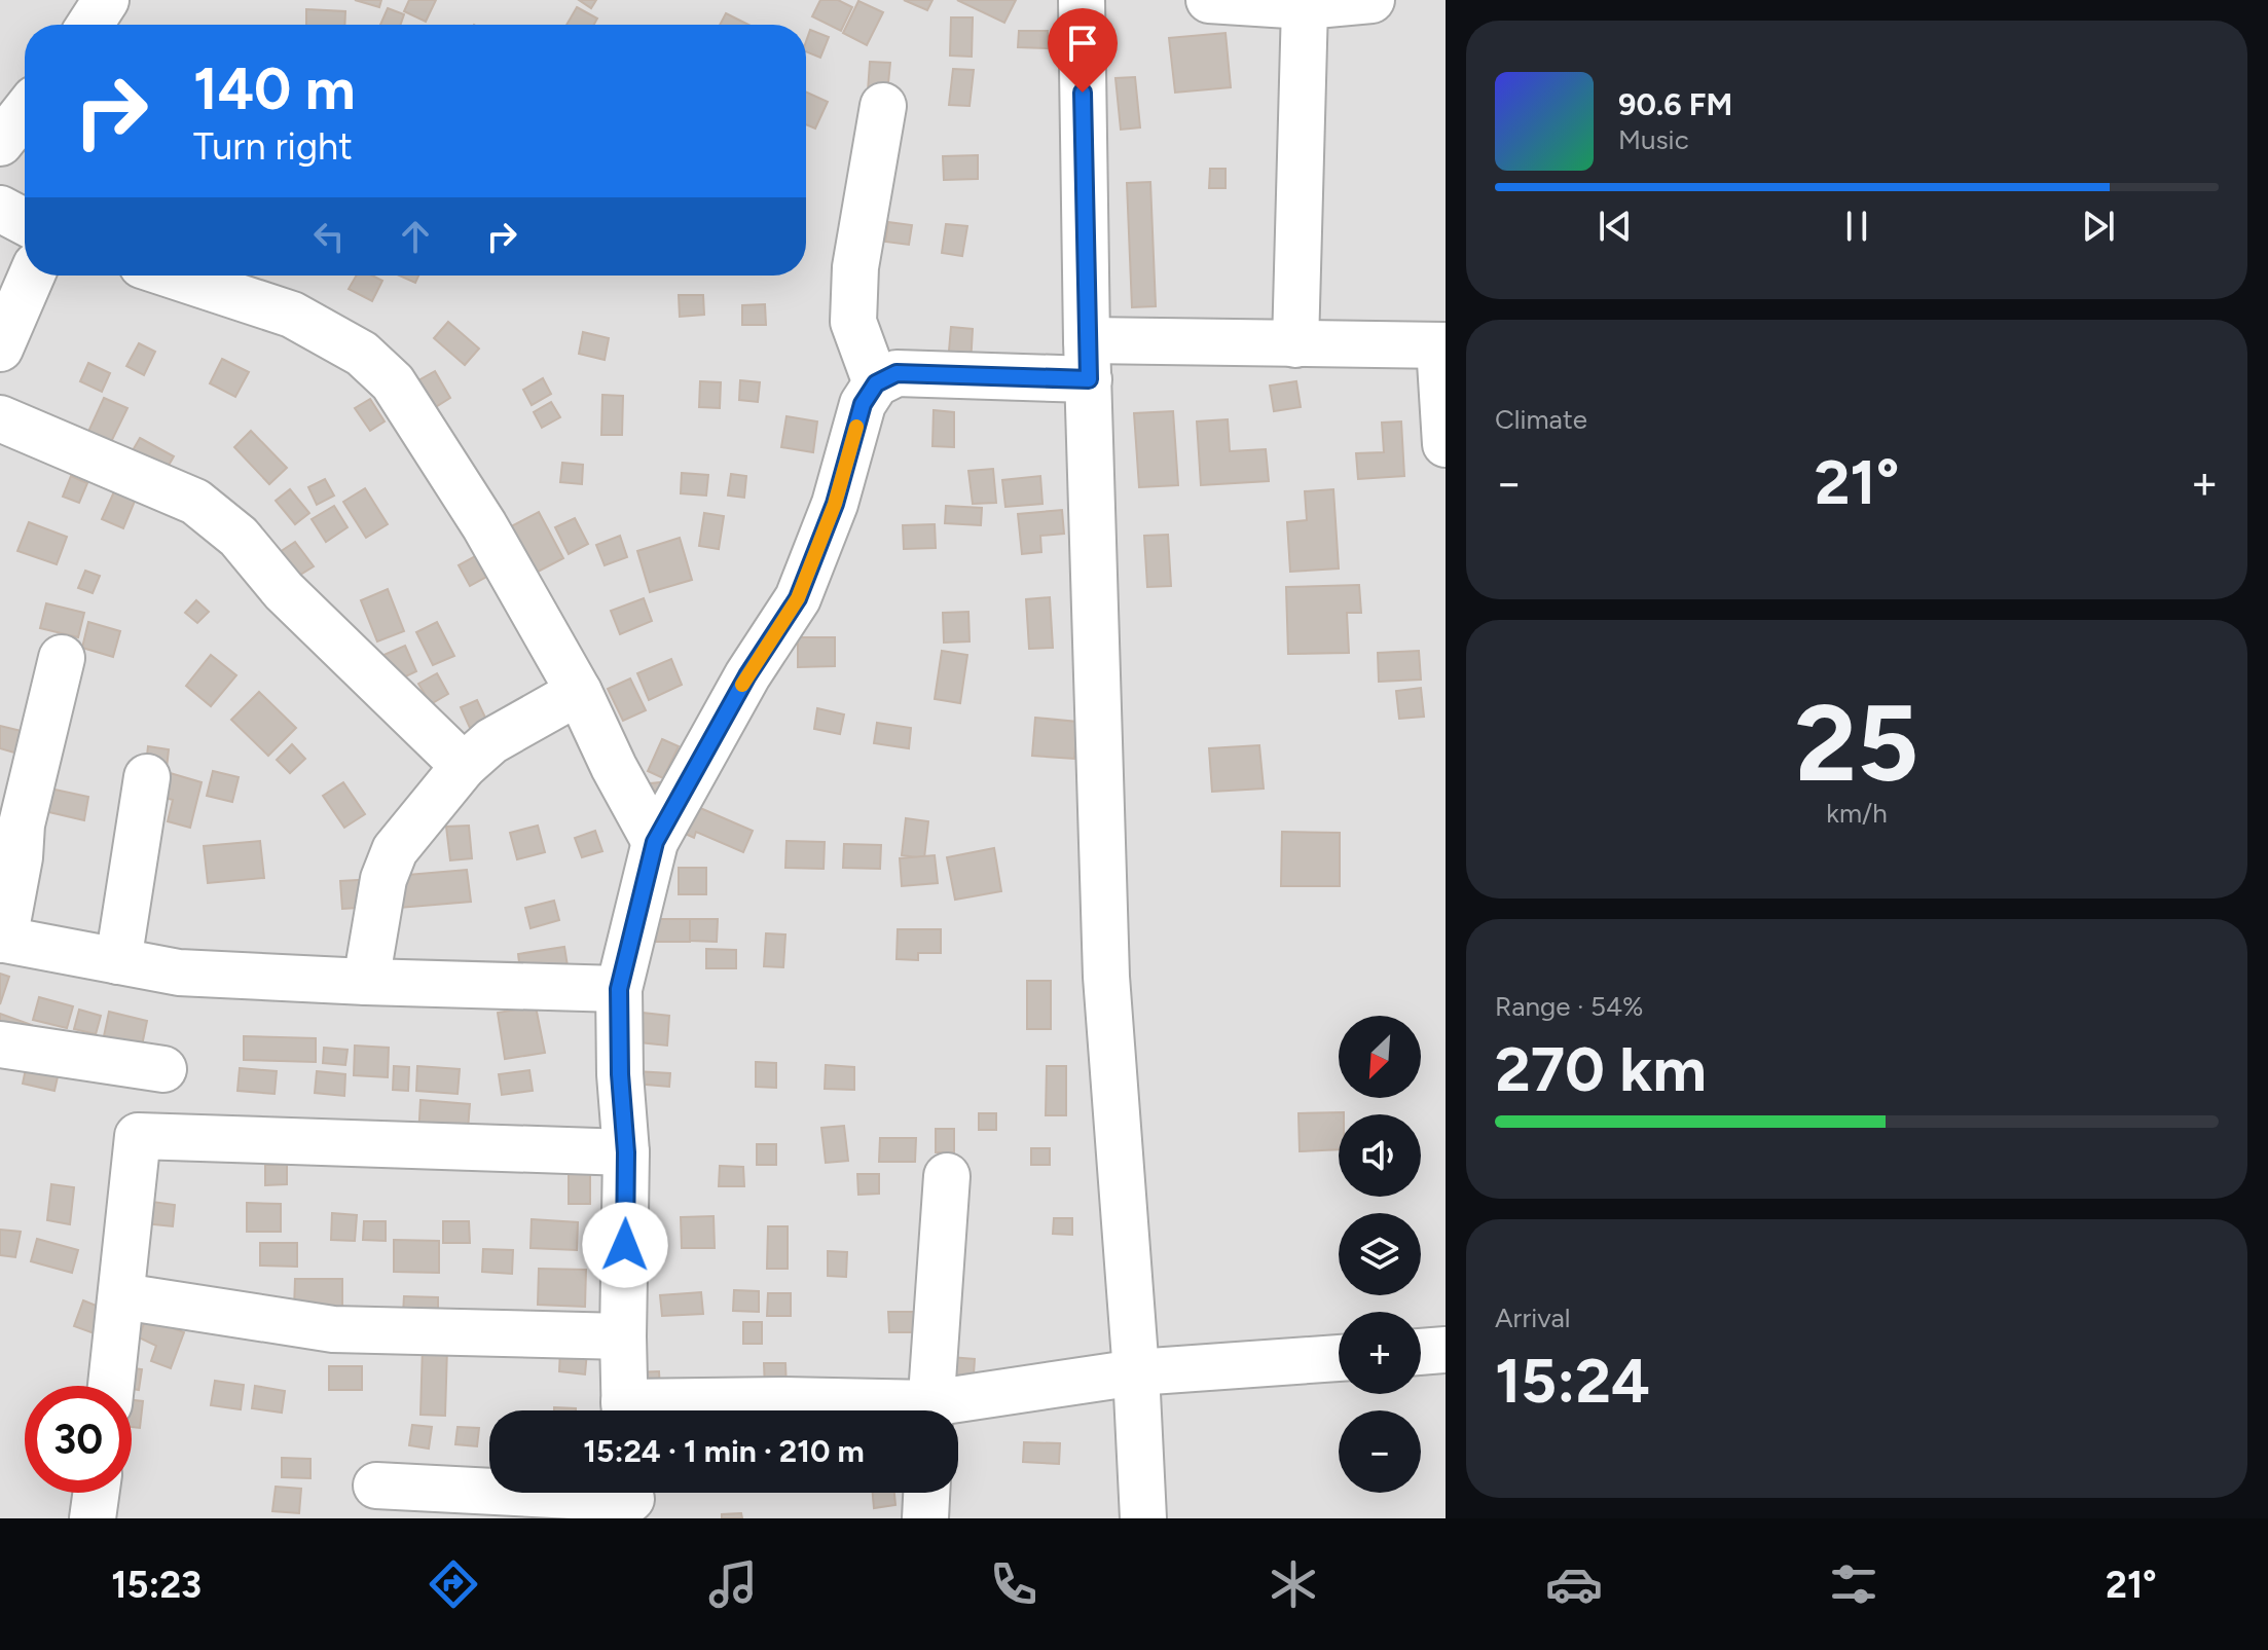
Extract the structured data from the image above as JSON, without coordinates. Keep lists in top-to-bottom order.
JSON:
{
  "north": "bottom left",
  "page": {
    "turn": ["140 m", "Turn right"],
    "song": ["90.6 FM", "Music"],
    "tile": [
      "Climate",
      ["25", "km/h"],
      ["Range · 54%", "270 km"],
      ["Arrival", "15:24"]
    ],
    "heat": ["−", "21°", "+"],
    "map_buttons": ["+", "−"],
    "limit": "30",
    "trip": "15:24 · 1 min · 210 m",
    "tabs": ["15:23", "21°"]
  }
}
